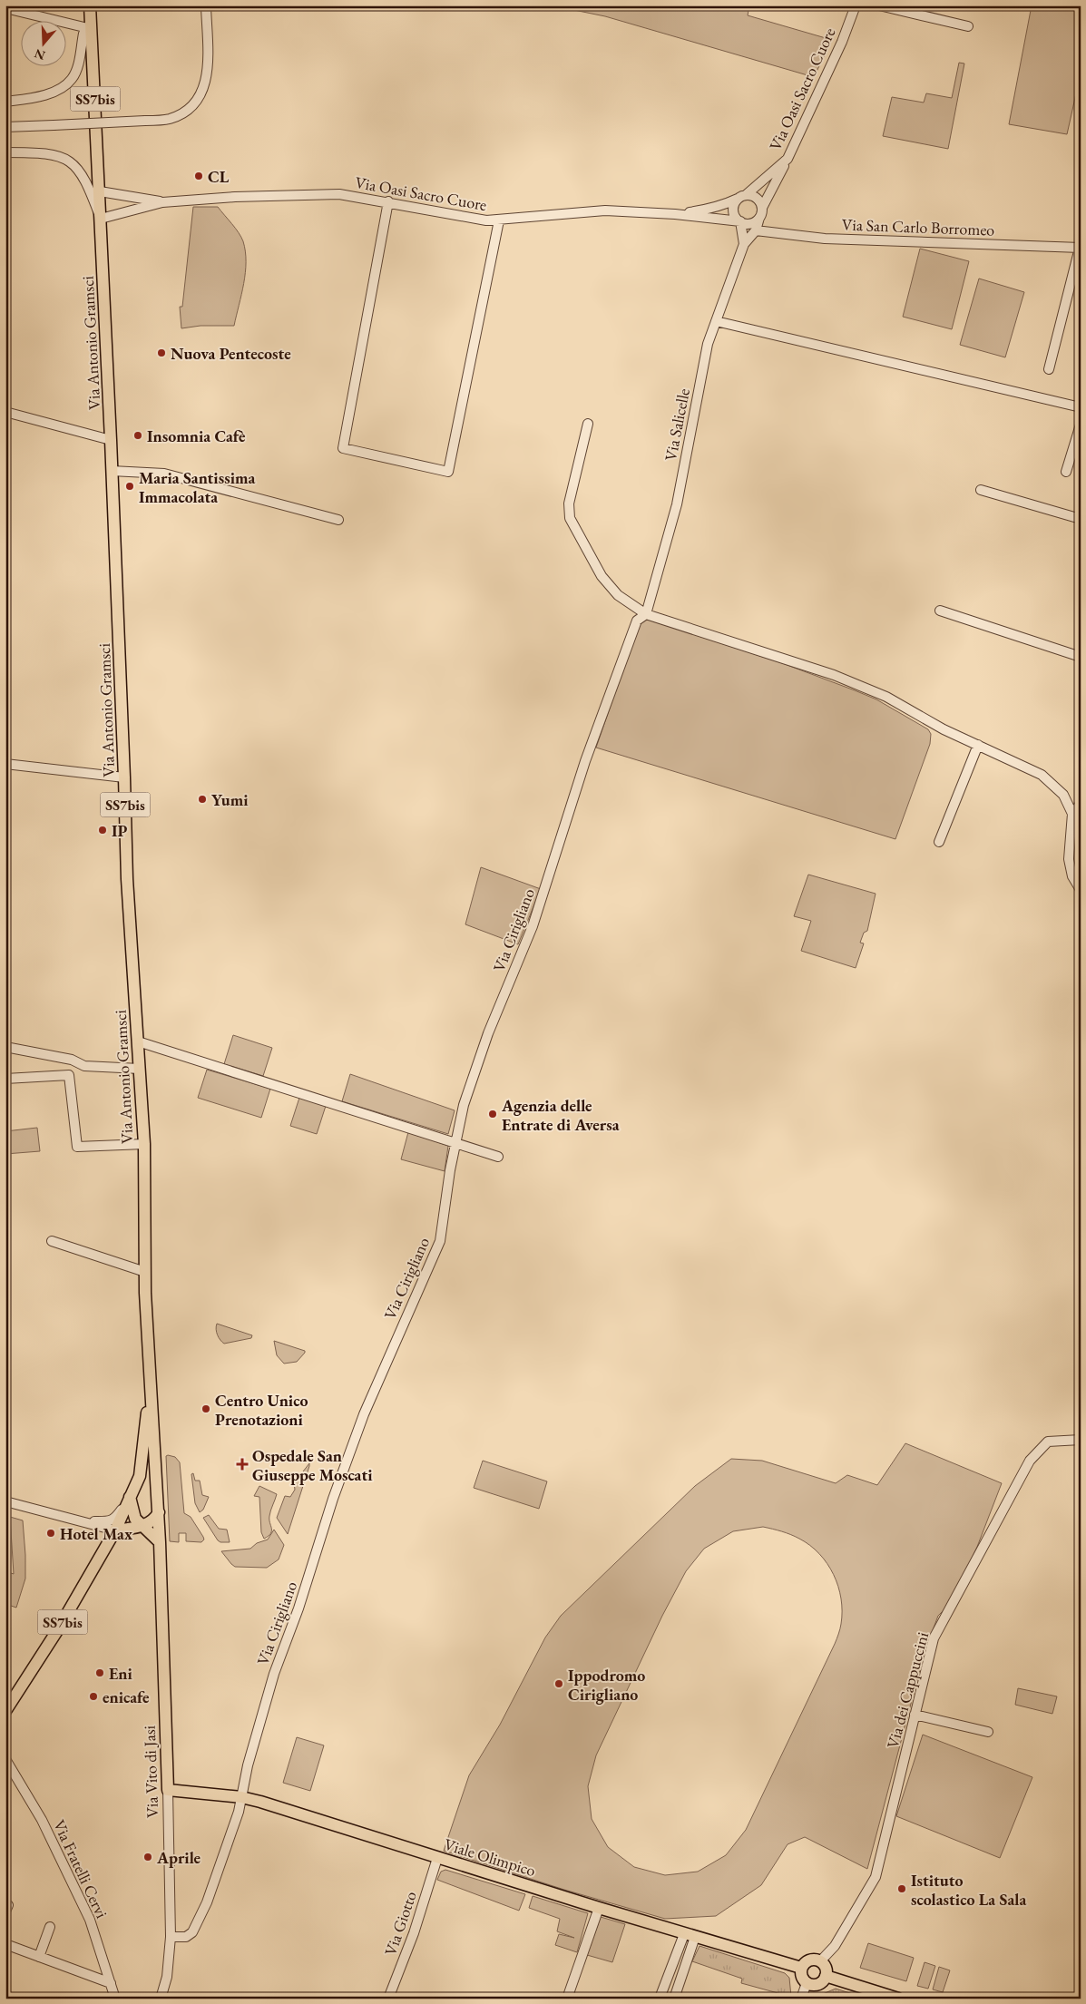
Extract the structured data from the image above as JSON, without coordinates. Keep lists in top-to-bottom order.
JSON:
{
  "streets": {
    "main road": [
      "SS7bis",
      "Via Antonio Gramsci",
      "Via Vito di Jasi",
      "Viale Olimpico"
    ],
    "street": [
      "Via Oasi Sacro Cuore",
      "Via San Carlo Borromeo",
      "Via Salicelle",
      "Via Cirigliano",
      "Via dei Cappuccini",
      "Via Fratelli Cervi",
      "Via Giotto"
    ]
  },
  "crossings": [
    ["Via Oasi Sacro Cuore", "SS7bis"],
    ["Via Oasi Sacro Cuore", "Via Antonio Gramsci"],
    ["SS7bis", "Via Antonio Gramsci"],
    ["Via Antonio Gramsci", "Via Vito di Jasi"],
    ["Via Salicelle", "Via Cirigliano"],
    ["Via Cirigliano", "Via Vito di Jasi"],
    ["Via Cirigliano", "Viale Olimpico"],
    ["Via dei Cappuccini", "Viale Olimpico"],
    ["Via Vito di Jasi", "Viale Olimpico"],
    ["Viale Olimpico", "Via Giotto"]
  ],
  "places": {
    "other": [
      "CL",
      "Nuova Pentecoste",
      "Insomnia Cafè",
      "Maria Santissima Immacolata",
      "Yumi",
      "IP",
      "Agenzia delle Entrate di Aversa",
      "Centro Unico Prenotazioni",
      "Hotel Max",
      "Eni",
      "Ippodromo Cirigliano",
      "enicafe",
      "Aprile",
      "Istituto scolastico La Sala"
    ],
    "health": ["Ospedale San Giuseppe Moscati"]
  },
  "north": "bottom"
}
